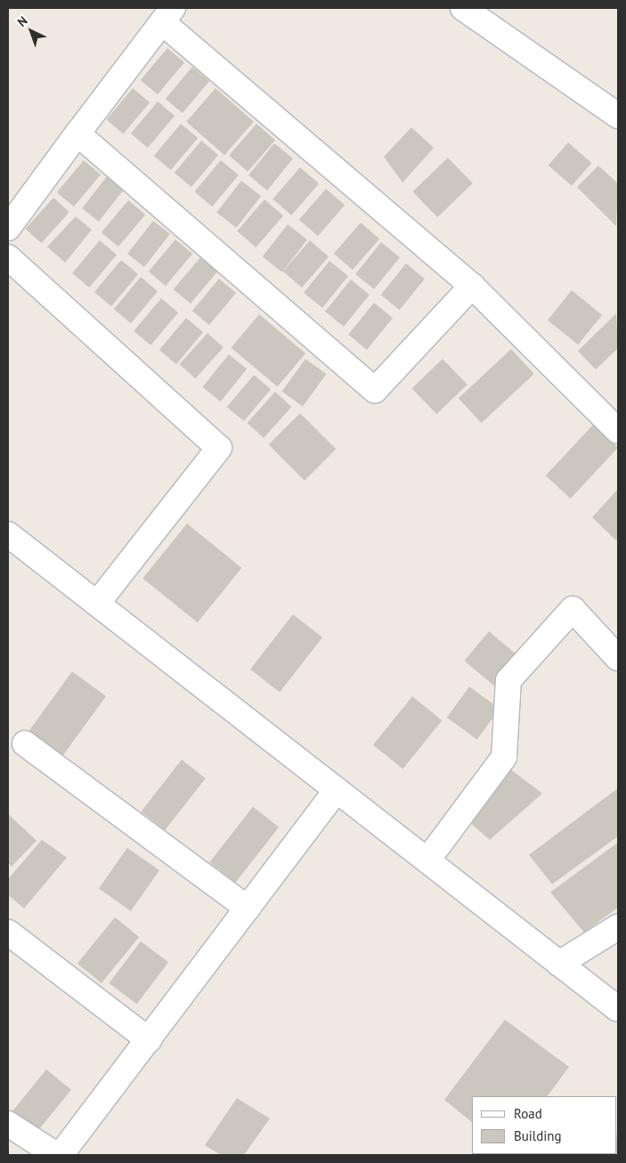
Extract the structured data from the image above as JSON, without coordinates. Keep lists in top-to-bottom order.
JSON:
{
  "legend": ["Road", "Building"],
  "north": "top left"
}
